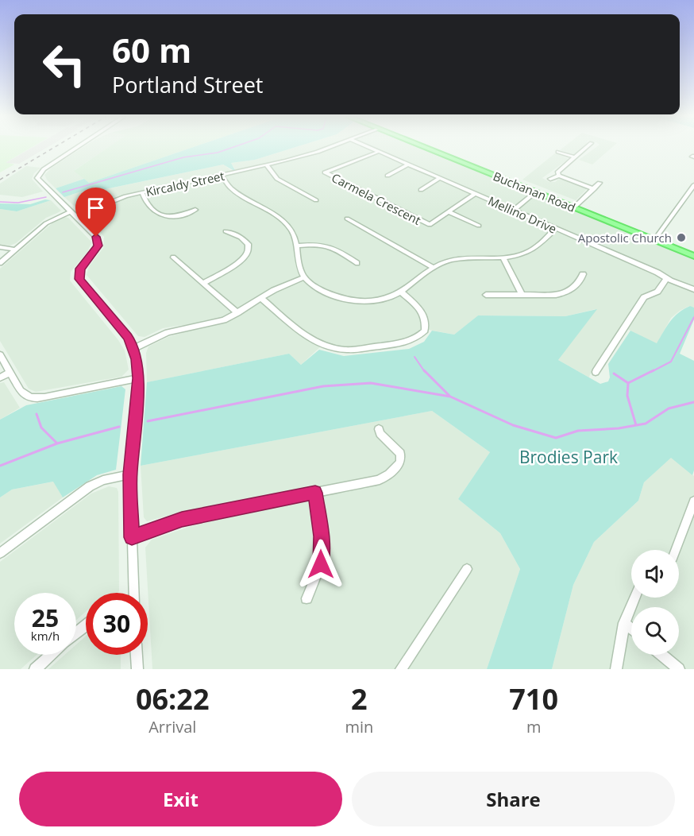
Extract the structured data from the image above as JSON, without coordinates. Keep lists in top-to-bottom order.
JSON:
{
  "streets": {
    "main road": ["Buchanan Road"],
    "street": ["Kircaldy Street", "Carmela Crescent", "Mellino Drive"]
  },
  "crossings": [
    ["Carmela Crescent", "Mellino Drive"]
  ],
  "parks": ["Brodies Park"],
  "places": ["Apostolic Church"],
  "page": {
    "turn": ["60 m", "Portland Street"],
    "speed": "25 km/h",
    "limit": "30",
    "eta": [
      "06:22",
      "Arrival",
      "2",
      "min",
      "710",
      "m"
    ],
    "buttons": ["Exit", "Share"]
  }
}
